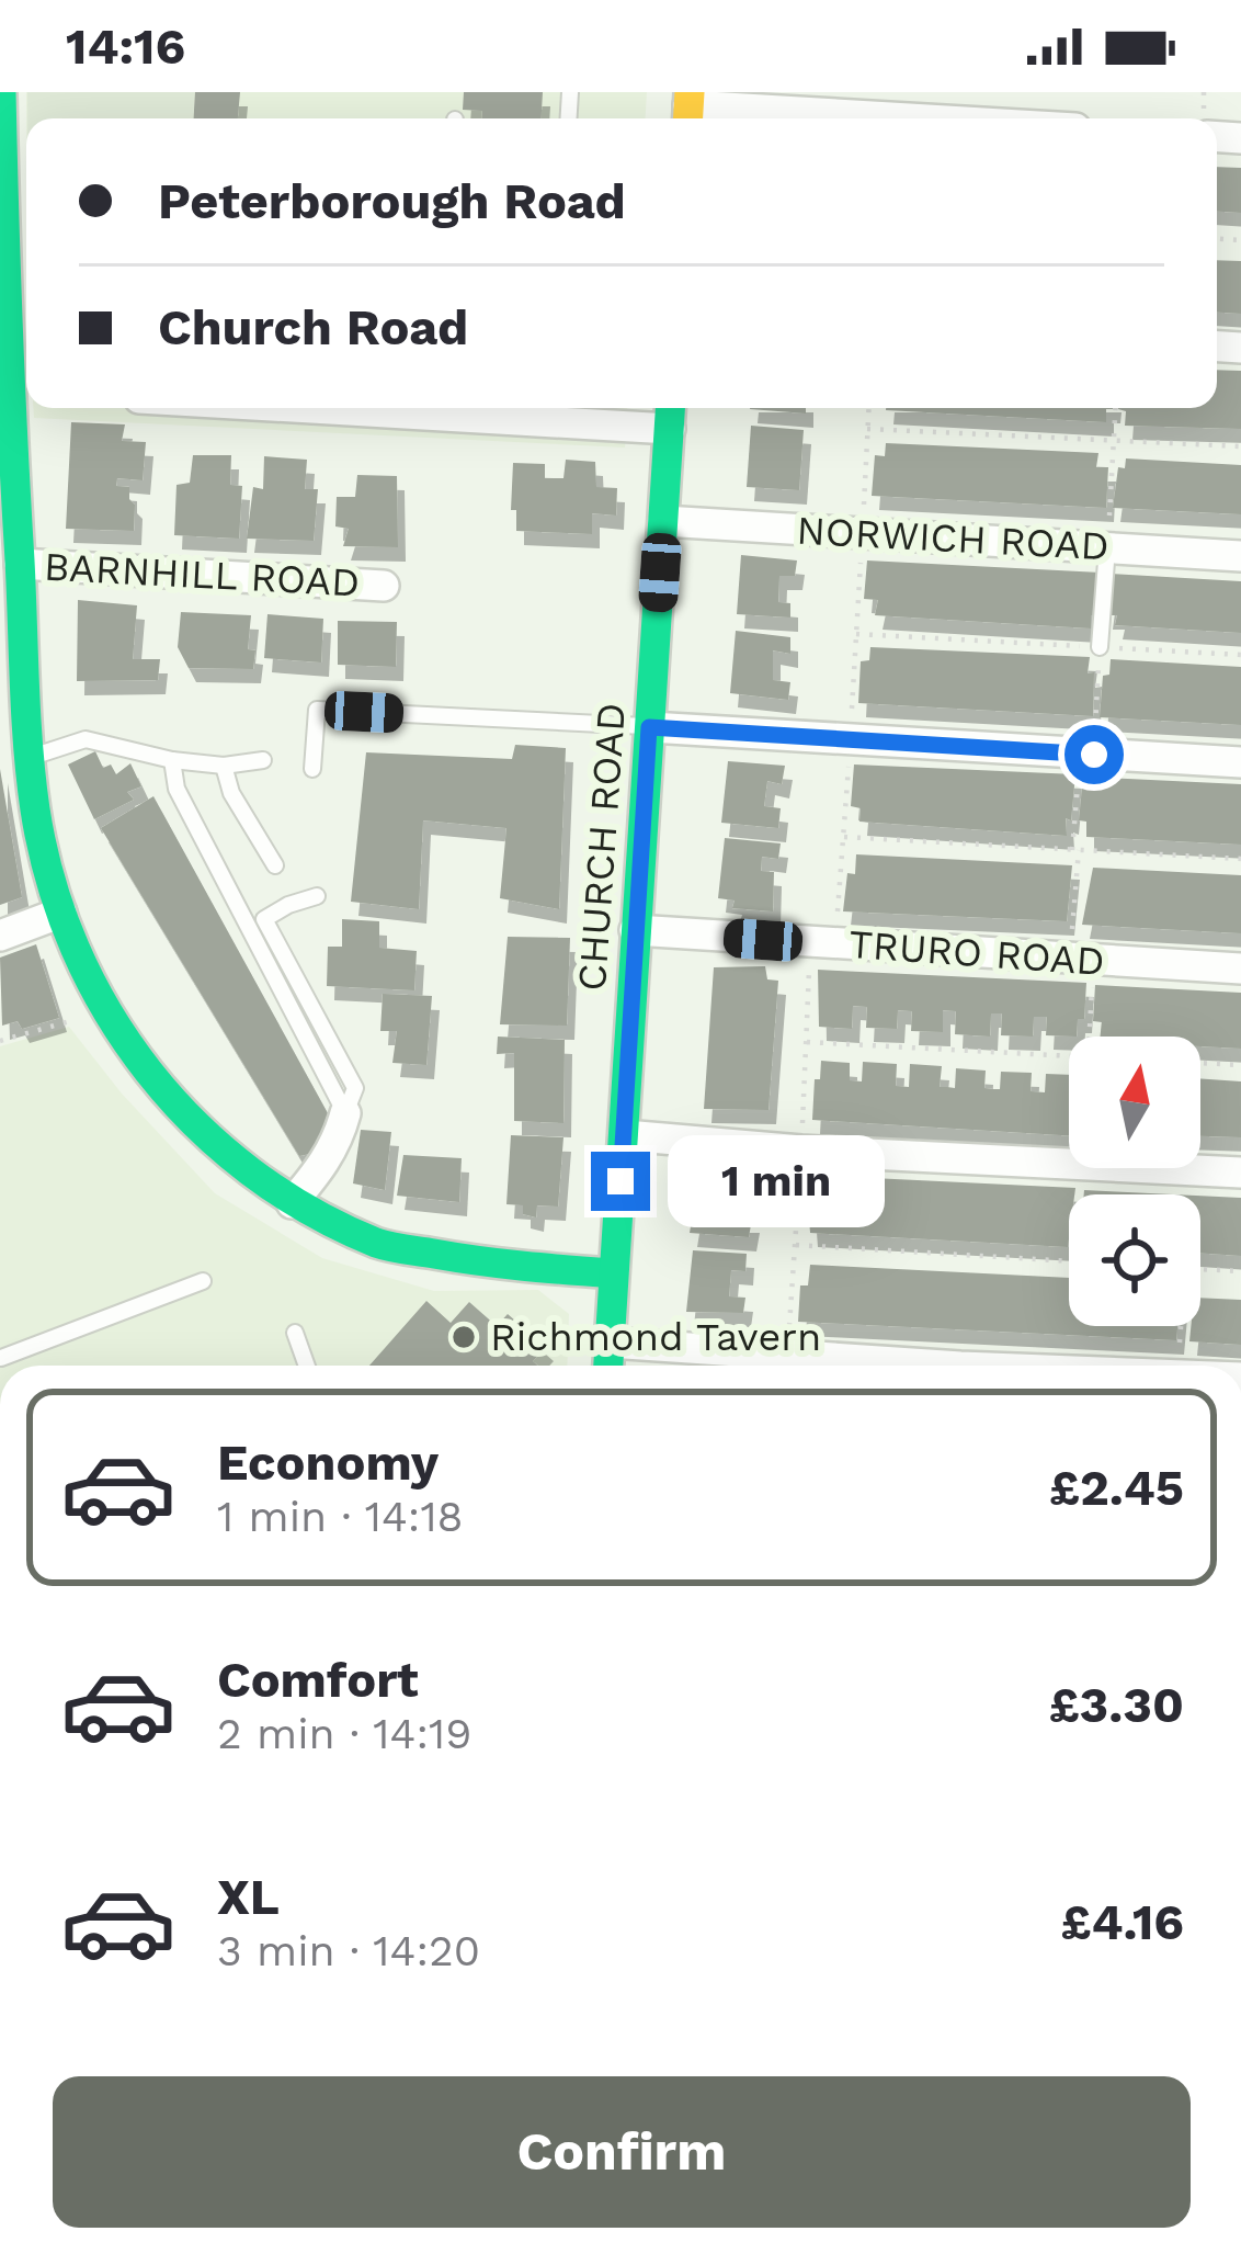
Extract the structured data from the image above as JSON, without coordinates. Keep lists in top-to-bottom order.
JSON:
{
  "streets": {
    "main road": ["CHURCH ROAD"],
    "street": ["NORWICH ROAD", "BARNHILL ROAD", "TRURO ROAD"]
  },
  "crossings": [
    ["NORWICH ROAD", "CHURCH ROAD"],
    ["CHURCH ROAD", "TRURO ROAD"]
  ],
  "places": ["Richmond Tavern"],
  "north": "top",
  "page": {
    "status": "14:16",
    "banner": ["Peterborough Road", "Church Road"],
    "bubble": "1 min",
    "list": [
      {
        "name": "Economy",
        "note": "1 min · 14:18",
        "value": "£2.45"
      },
      {
        "name": "Comfort",
        "note": "2 min · 14:19",
        "value": "£3.30"
      },
      {
        "name": "XL",
        "note": "3 min · 14:20",
        "value": "£4.16"
      }
    ],
    "buttons": "Confirm"
  }
}
